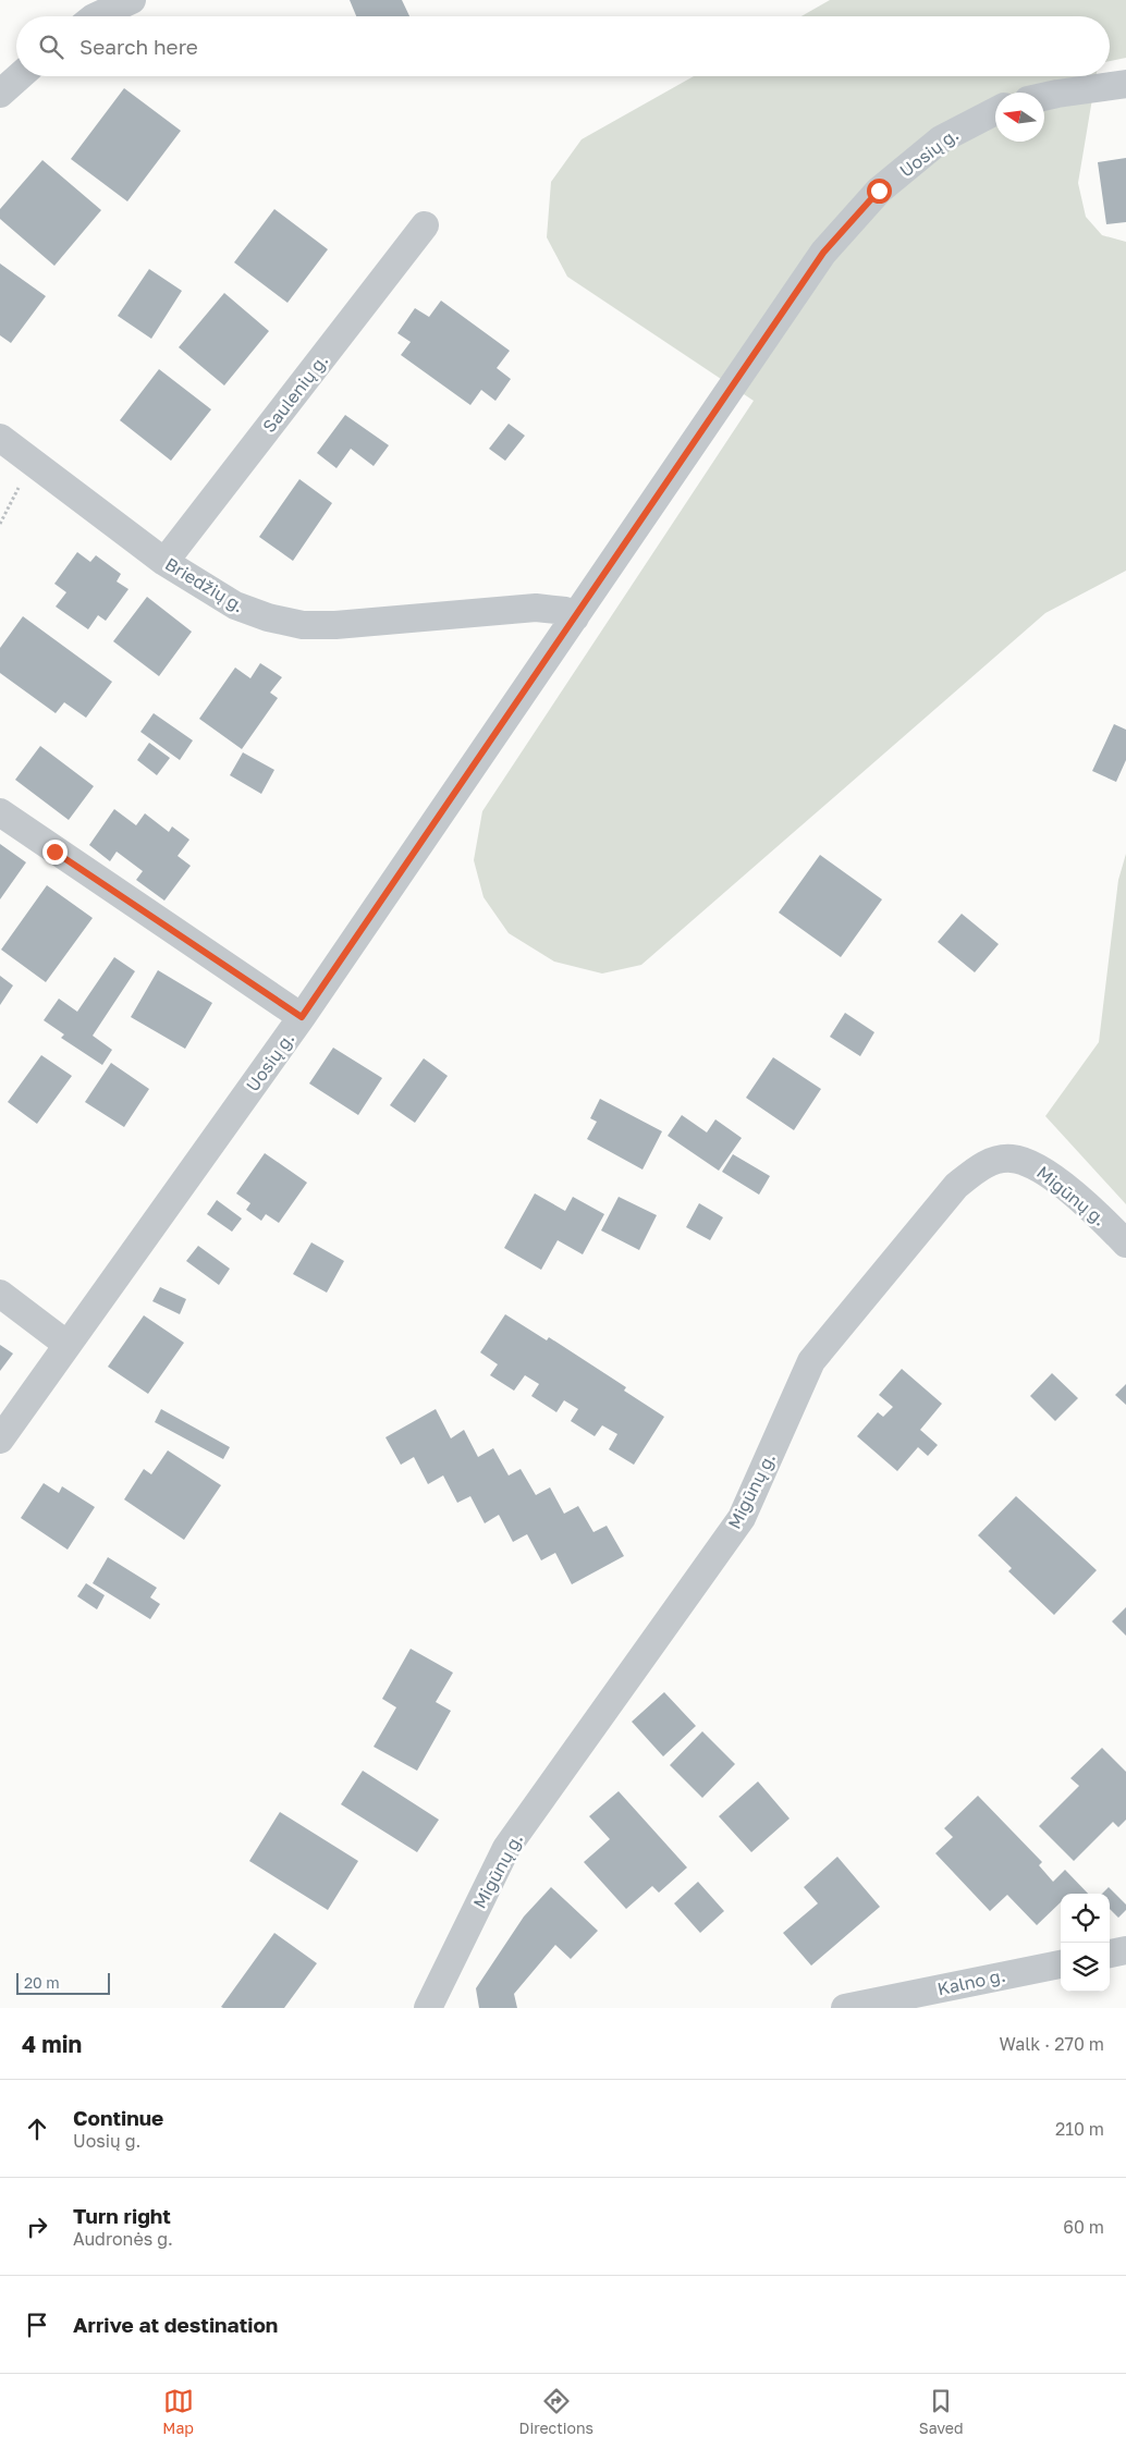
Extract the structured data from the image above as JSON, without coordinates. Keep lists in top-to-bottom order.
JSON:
{
  "streets": {
    "street": [
      "Uosių g.",
      "Saulenių g.",
      "Briedžių g.",
      "Migūnų g.",
      "Kalno g."
    ]
  },
  "crossings": [
    ["Uosių g.", "Briedžių g."],
    ["Saulenių g.", "Briedžių g."]
  ],
  "scale_bar": "20 m",
  "north": "left",
  "page": {
    "search": "Search here",
    "scale": "20 m",
    "heading": ["4 min", "Walk · 270 m"],
    "list": [
      ["Continue", "Uosių g.", "210 m"],
      ["Turn right", "Audronės g.", "60 m"],
      "Arrive at destination"
    ],
    "nav": ["Map", "Directions", "Saved"]
  }
}
